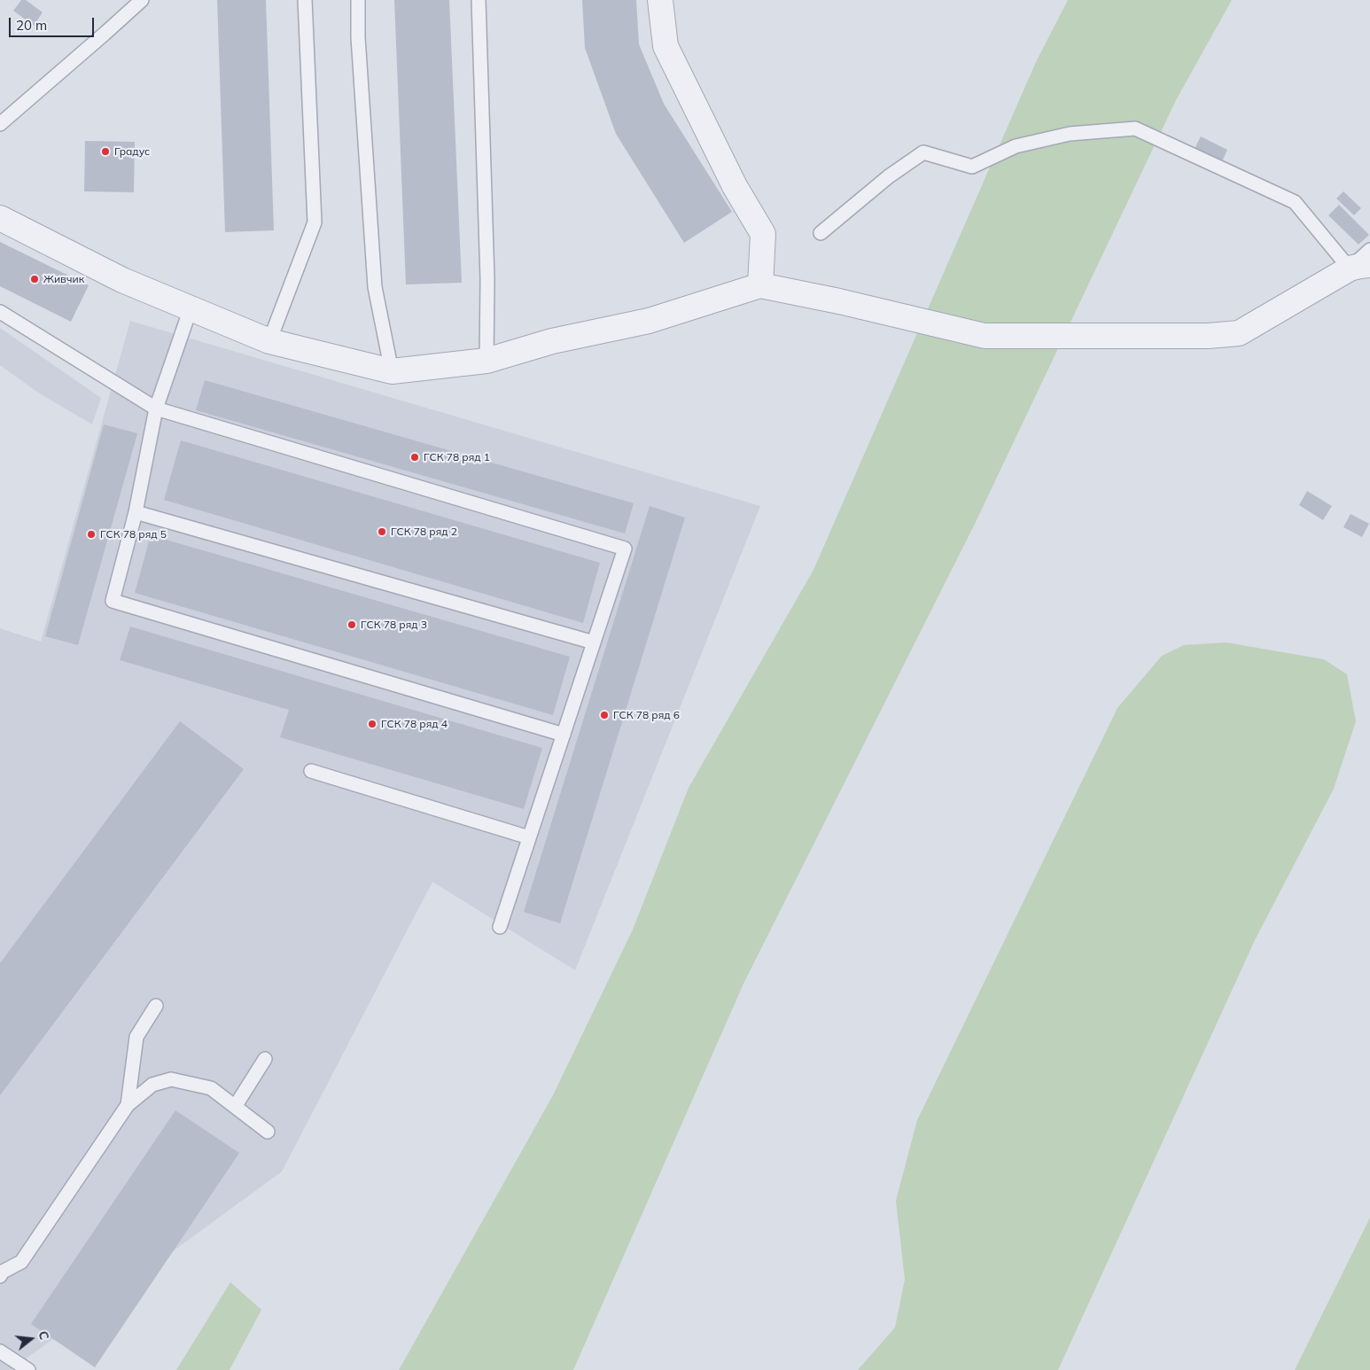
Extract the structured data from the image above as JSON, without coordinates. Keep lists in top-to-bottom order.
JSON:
{
  "places": [
    "Градус",
    "Живчик",
    "ГСК 78 ряд 1",
    "ГСК 78 ряд 2",
    "ГСК 78 ряд 5",
    "ГСК 78 ряд 3",
    "ГСК 78 ряд 6",
    "ГСК 78 ряд 4"
  ],
  "scale_bar": "20 m",
  "north": "right"
}
